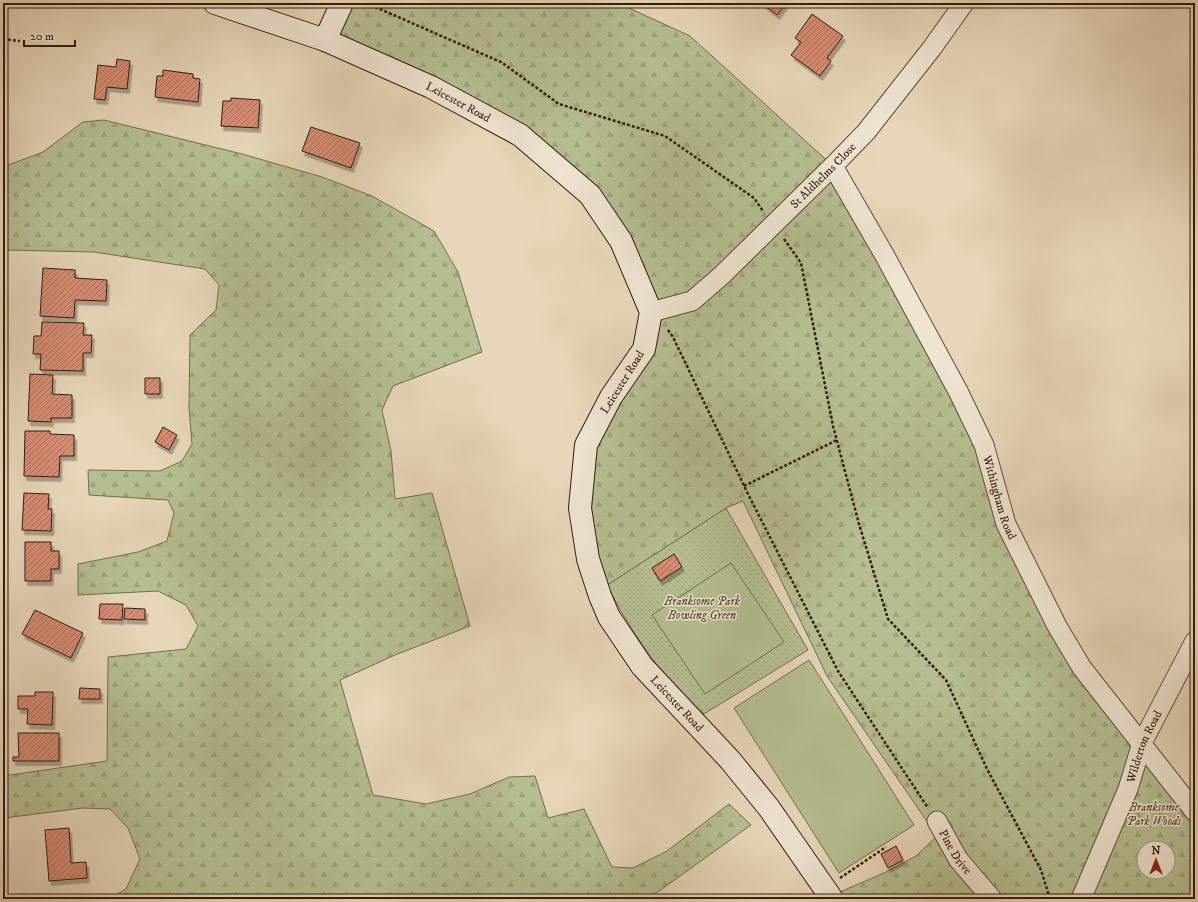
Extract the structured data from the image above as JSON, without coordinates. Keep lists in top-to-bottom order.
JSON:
{
  "streets": {
    "street": [
      "Leicester Road",
      "St Aldhelms Close",
      "Withingham Road",
      "Wilderton Road",
      "Pine Drive"
    ]
  },
  "crossings": [
    ["Leicester Road", "St Aldhelms Close"],
    ["St Aldhelms Close", "Withingham Road"],
    ["Withingham Road", "Wilderton Road"]
  ],
  "parks": ["Branksome Park Bowling Green", "Branksome Park Woods"],
  "scale_bar": "20 m",
  "north": "top"
}
